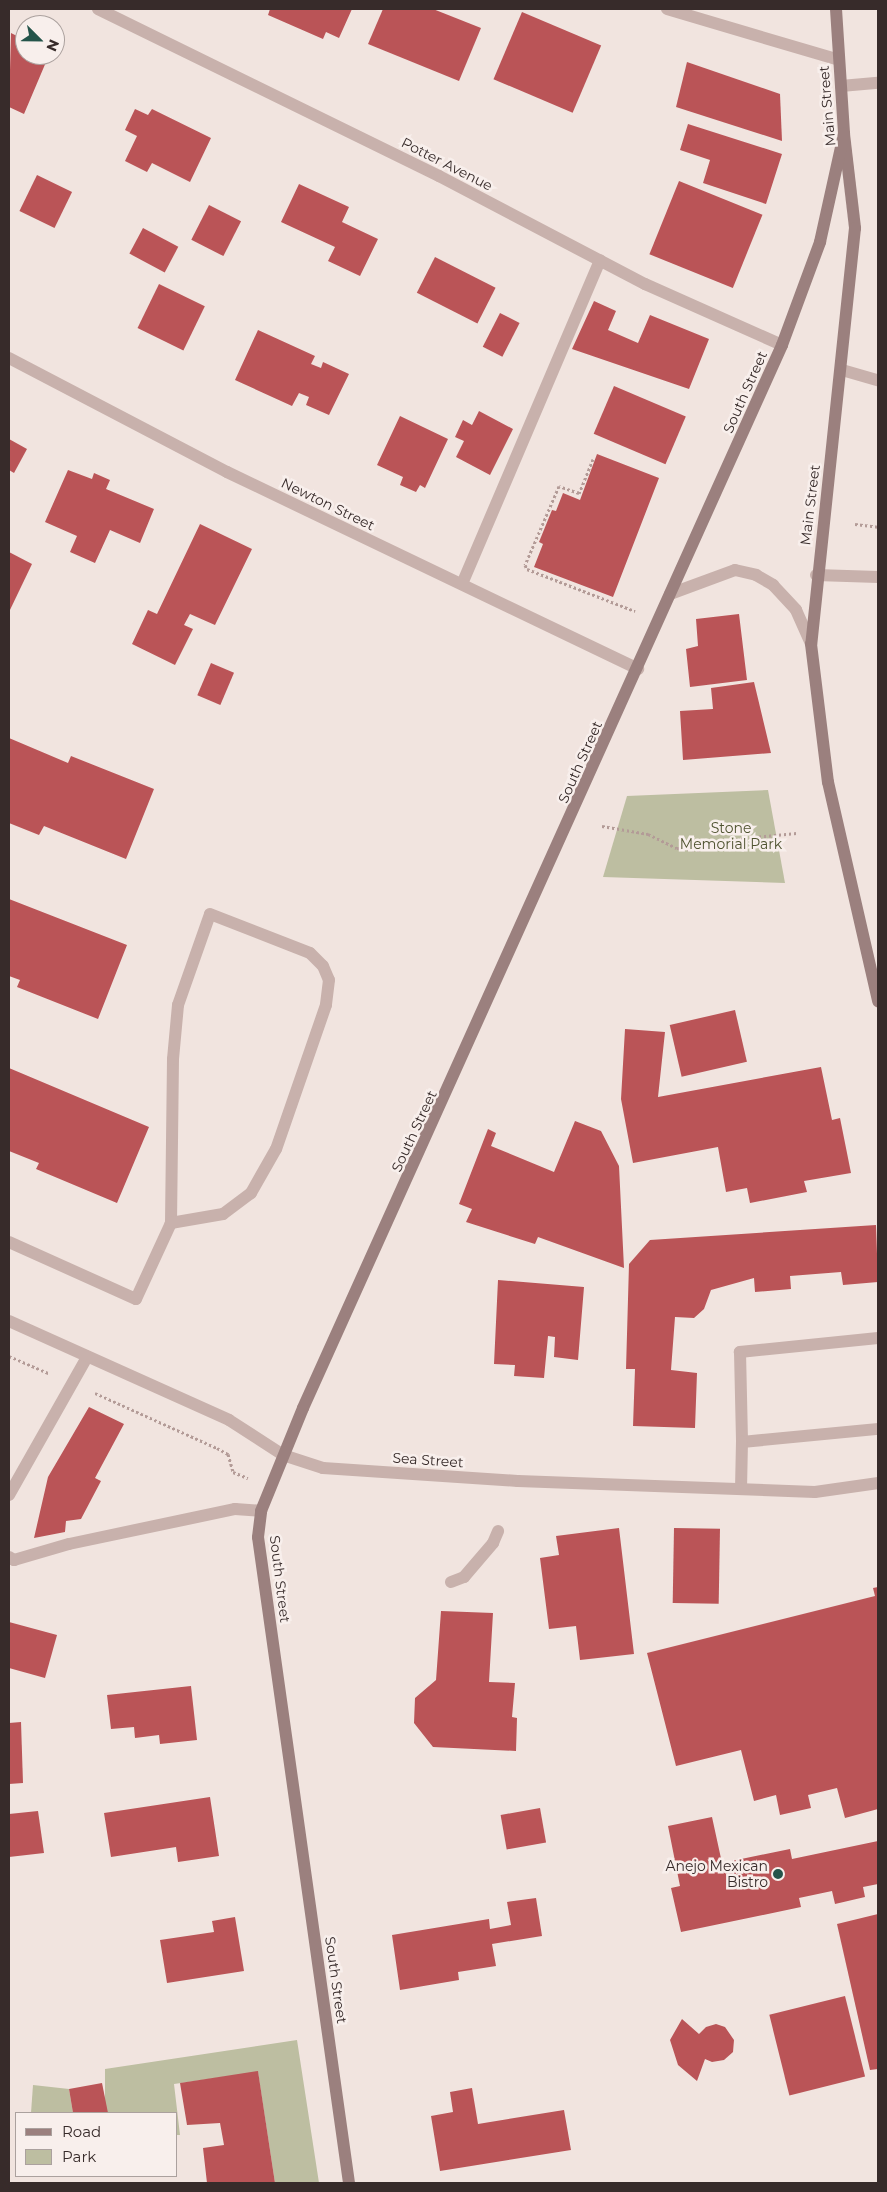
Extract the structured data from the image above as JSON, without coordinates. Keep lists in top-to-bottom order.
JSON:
{
  "streets": {
    "main road": ["Main Street", "South Street"],
    "street": ["Potter Avenue", "Newton Street", "Sea Street"]
  },
  "crossings": [
    ["Main Street", "South Street"],
    ["Potter Avenue", "South Street"],
    ["South Street", "Newton Street"],
    ["South Street", "Sea Street"]
  ],
  "parks": ["Stone Memorial Park"],
  "places": ["Anejo Mexican Bistro"],
  "legend": ["Road", "Park"],
  "north": "bottom right"
}
